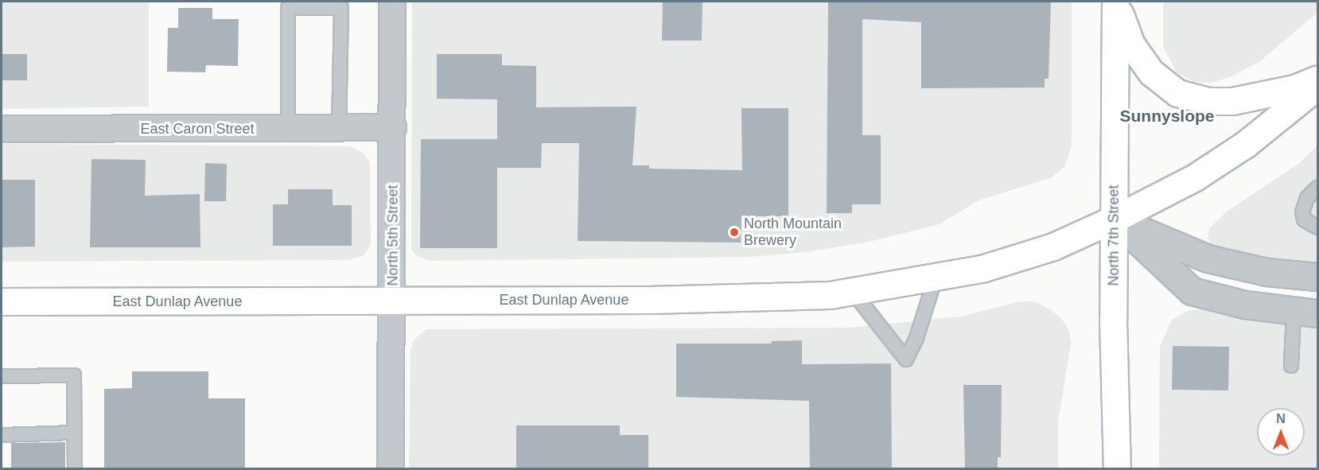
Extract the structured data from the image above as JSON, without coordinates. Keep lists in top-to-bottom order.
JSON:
{
  "streets": {
    "main road": ["North 7th Street", "East Dunlap Avenue"],
    "street": ["East Caron Street", "North 5th Street"]
  },
  "crossings": [
    ["East Caron Street", "North 5th Street"],
    ["North 5th Street", "East Dunlap Avenue"],
    ["North 7th Street", "East Dunlap Avenue"]
  ],
  "districts": ["Sunnyslope"],
  "places": ["North Mountain Brewery"],
  "north": "top"
}
